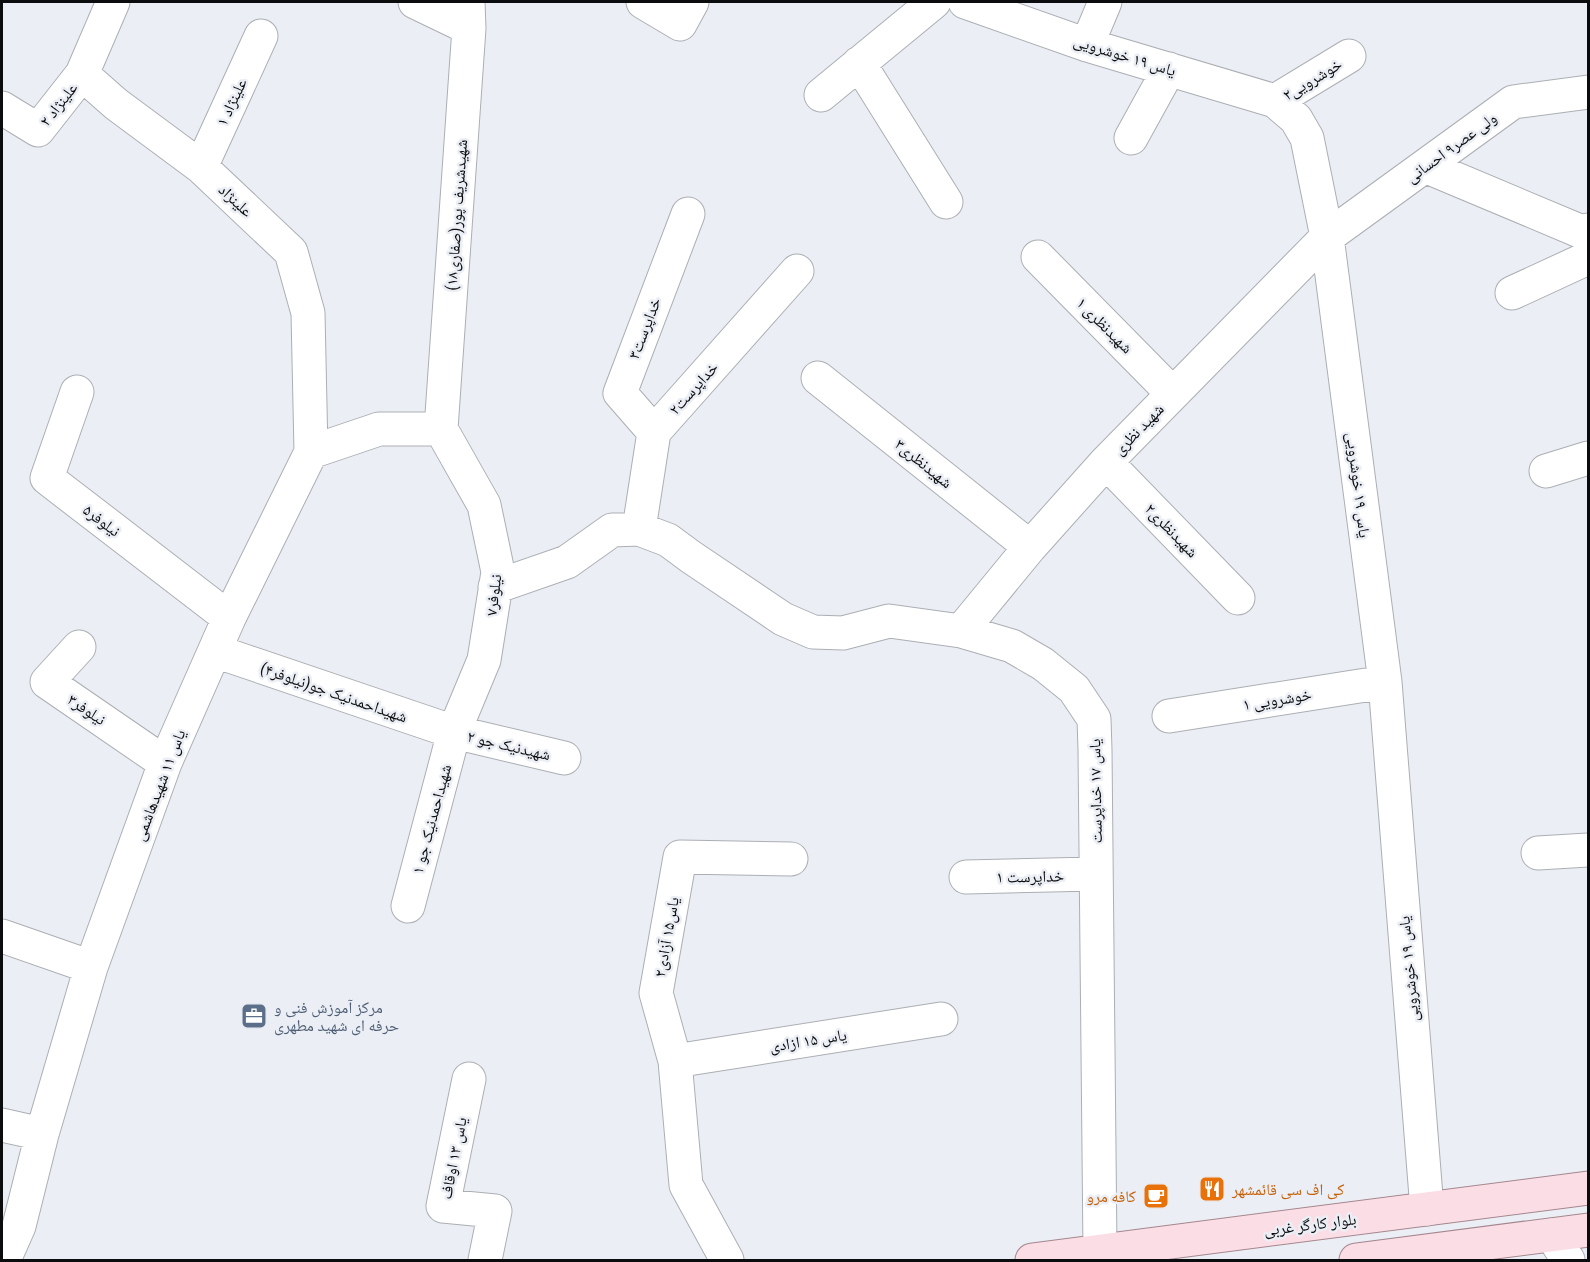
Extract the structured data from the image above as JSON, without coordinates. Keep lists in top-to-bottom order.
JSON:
{
  "streets": {
    "main road": ["بلوار کارگر غربی"],
    "street": [
      "یاس ۱۹ خوشرویی",
      "خوشرویی۲",
      "علینژاد ۱",
      "علینژاد ۲",
      "ولی عصر۹ احسانی",
      "علینژاد",
      "شهیدشریف پور(صفاری۱۸)",
      "شهیدنظری ۱",
      "خداپرست۳",
      "خداپرست۲",
      "شهید نظری",
      "شهیدنظری۳",
      "نیلوفر۵",
      "شهیدنظری۲",
      "نیلوفر۷",
      "شهیداحمدنیک جو(نیلوفر۴)",
      "خوشرویی ۱",
      "نیلوفر۳",
      "شهیدنیک جو ۲",
      "یاس ۱۱ شهیدهاشمی",
      "یاس ۱۷ خداپرست",
      "شهیداحمدنیک جو ۱",
      "خداپرست ۱",
      "یاس۱۵ آزادی۲",
      "یاس ۱۵ ازادی",
      "یاس ۱۳ اوقاف"
    ]
  },
  "crossings": [
    ["یاس ۱۹ خوشرویی", "خوشرویی۲"],
    ["یاس ۱۹ خوشرویی", "ولی عصر۹ احسانی"],
    ["یاس ۱۹ خوشرویی", "شهید نظری"],
    ["یاس ۱۹ خوشرویی", "خوشرویی ۱"],
    ["یاس ۱۹ خوشرویی", "بلوار کارگر غربی"],
    ["علینژاد ۱", "علینژاد"],
    ["علینژاد ۲", "علینژاد"],
    ["ولی عصر۹ احسانی", "شهید نظری"],
    ["علینژاد", "یاس ۱۱ شهیدهاشمی"],
    ["شهیدشریف پور(صفاری۱۸)", "نیلوفر۷"],
    ["شهیدنظری ۱", "شهید نظری"],
    ["خداپرست۳", "خداپرست۲"],
    ["شهید نظری", "شهیدنظری۳"],
    ["شهید نظری", "شهیدنظری۲"],
    ["شهید نظری", "یاس ۱۷ خداپرست"],
    ["نیلوفر۵", "یاس ۱۱ شهیدهاشمی"],
    ["نیلوفر۷", "شهیداحمدنیک جو(نیلوفر۴)"],
    ["نیلوفر۷", "شهیدنیک جو ۲"],
    ["نیلوفر۷", "یاس ۱۷ خداپرست"],
    ["نیلوفر۷", "شهیداحمدنیک جو ۱"],
    ["شهیداحمدنیک جو(نیلوفر۴)", "شهیدنیک جو ۲"],
    ["شهیداحمدنیک جو(نیلوفر۴)", "یاس ۱۱ شهیدهاشمی"],
    ["شهیداحمدنیک جو(نیلوفر۴)", "شهیداحمدنیک جو ۱"],
    ["نیلوفر۳", "یاس ۱۱ شهیدهاشمی"],
    ["شهیدنیک جو ۲", "شهیداحمدنیک جو ۱"],
    ["یاس ۱۷ خداپرست", "خداپرست ۱"],
    ["یاس ۱۷ خداپرست", "بلوار کارگر غربی"],
    ["یاس۱۵ آزادی۲", "یاس ۱۵ ازادی"]
  ],
  "places": {
    "office": ["مرکز آموزش فنی و حرفه ای شهید مطهری"],
    "restaurant": ["کی اف سی قائمشهر"],
    "cafe": ["کافه مرو"]
  }
}
